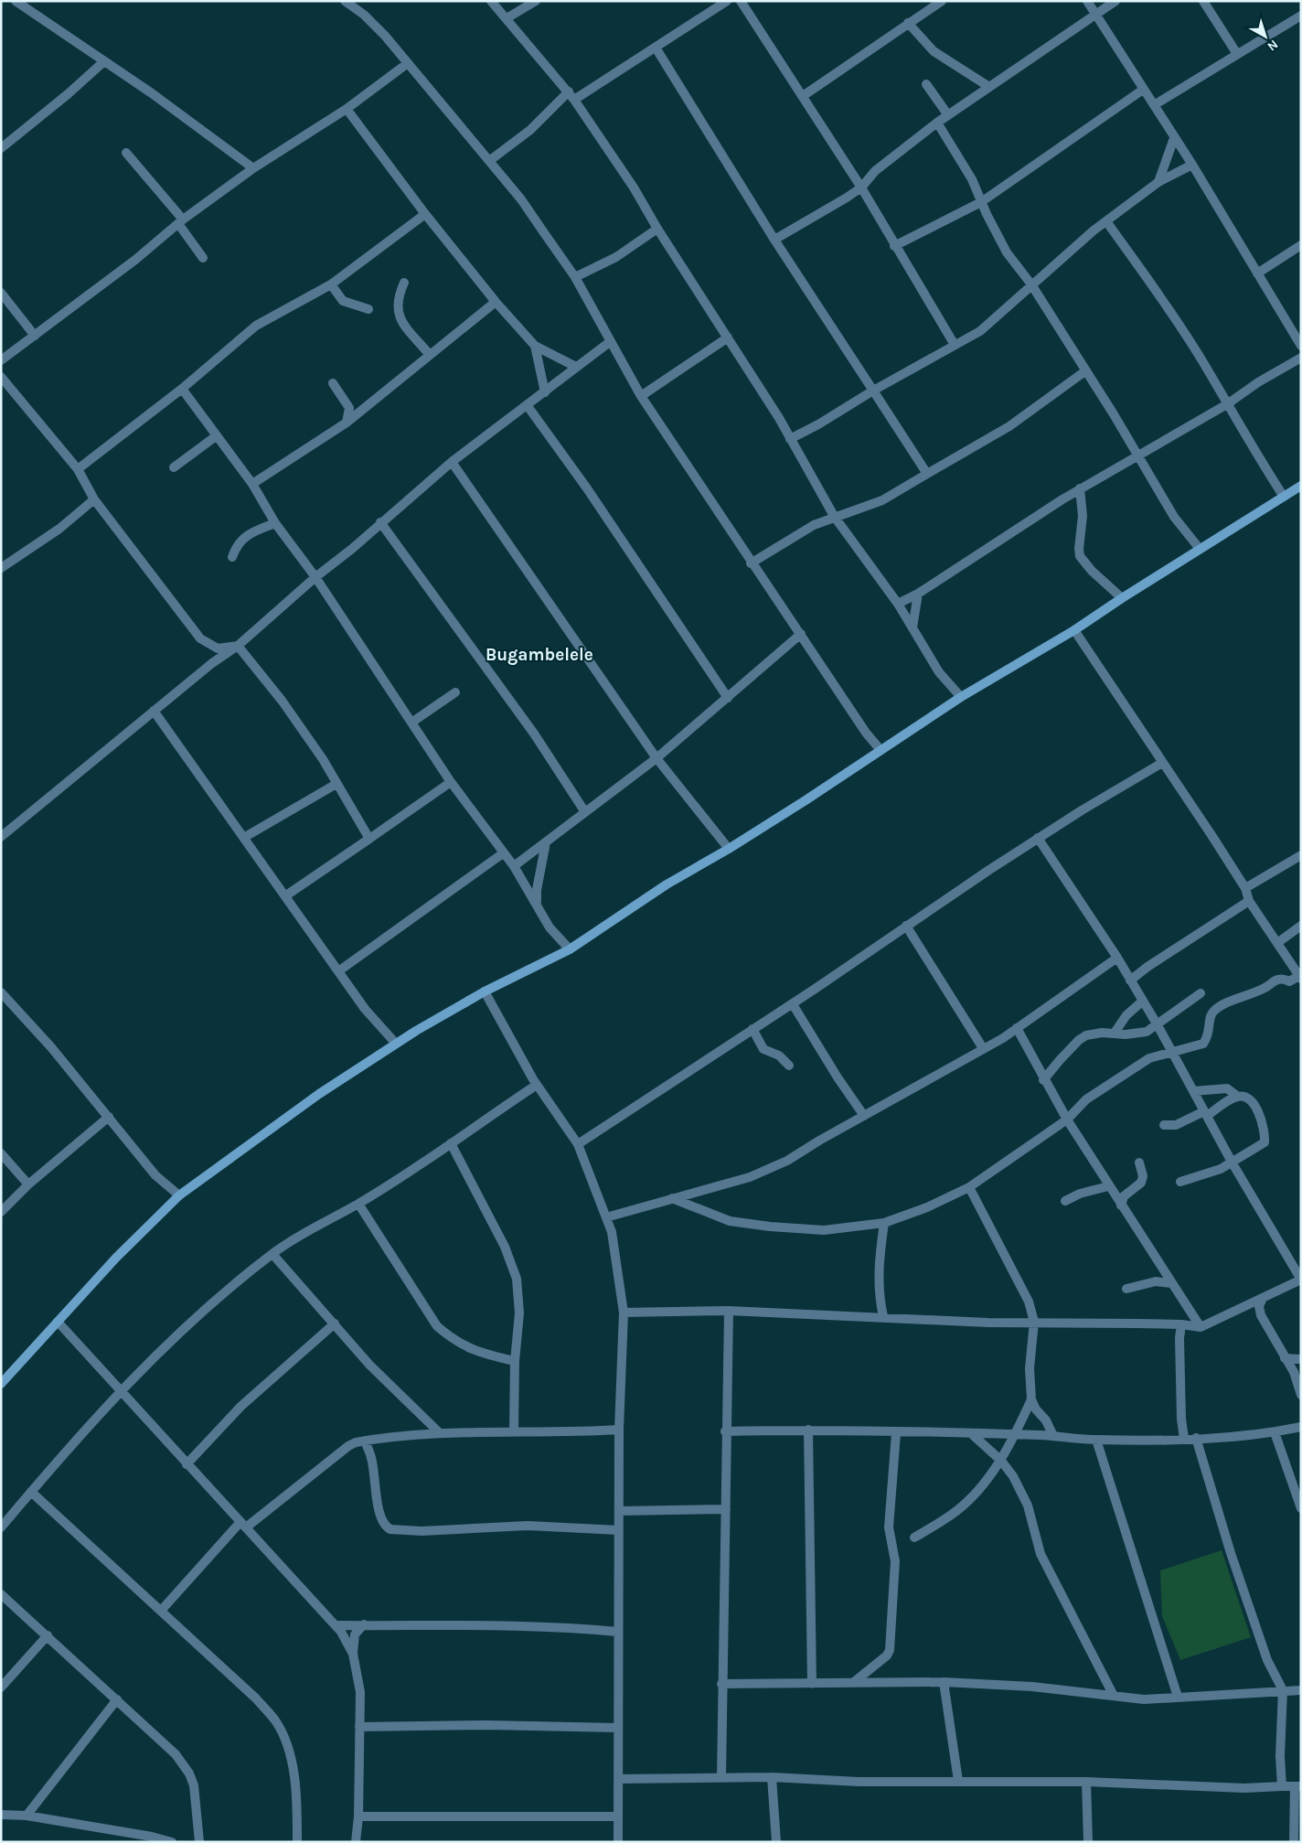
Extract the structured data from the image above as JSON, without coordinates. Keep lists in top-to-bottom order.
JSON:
{
  "districts": ["Bugambelele"],
  "north": "bottom right"
}
